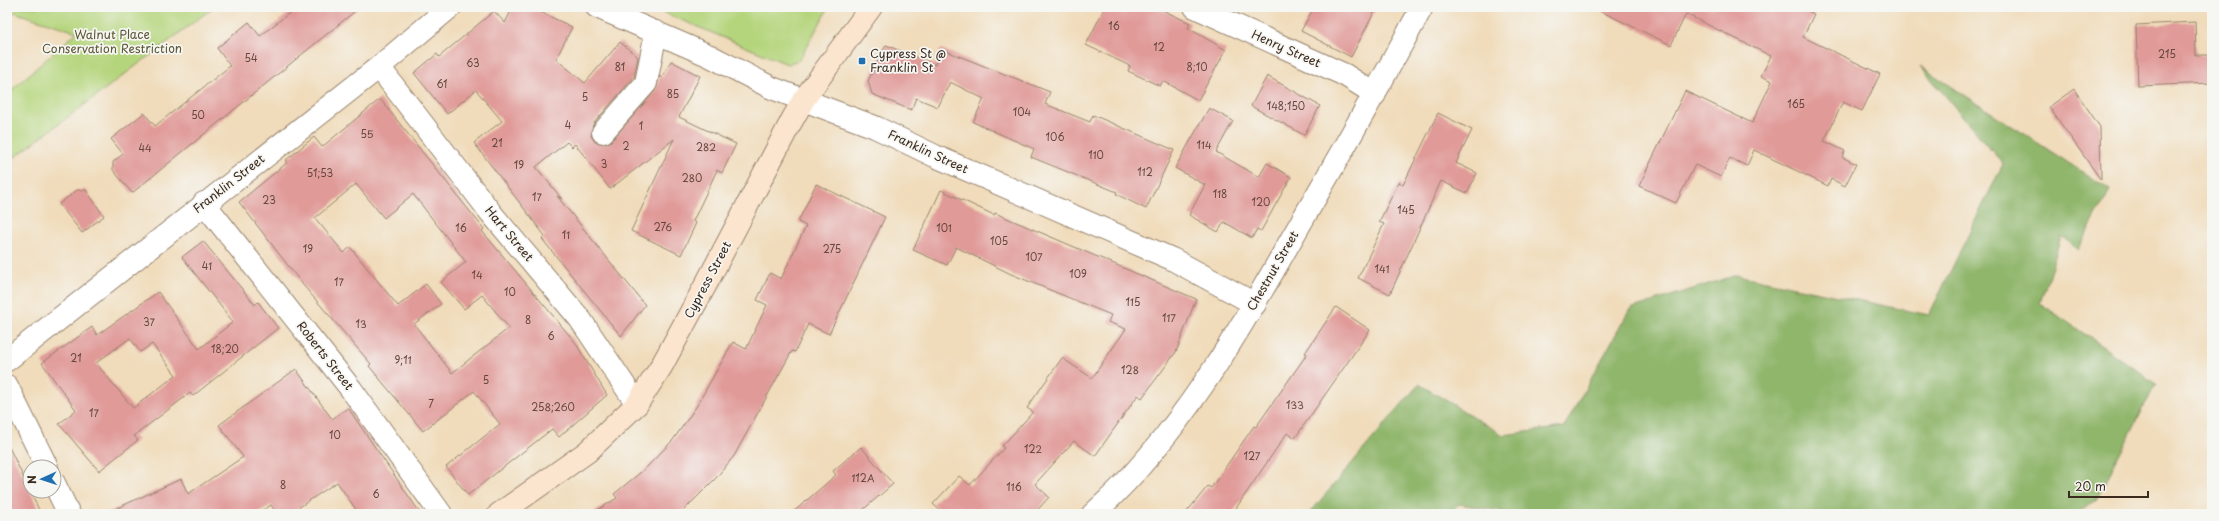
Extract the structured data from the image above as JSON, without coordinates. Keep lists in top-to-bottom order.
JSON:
{
  "streets": {
    "main road": ["Cypress Street"],
    "street": [
      "Henry Street",
      "Franklin Street",
      "Hart Street",
      "Chestnut Street",
      "Roberts Street"
    ]
  },
  "crossings": [
    ["Henry Street", "Chestnut Street"],
    ["Franklin Street", "Hart Street"],
    ["Franklin Street", "Chestnut Street"],
    ["Franklin Street", "Cypress Street"],
    ["Franklin Street", "Roberts Street"],
    ["Hart Street", "Cypress Street"]
  ],
  "parks": ["Walnut Place Conservation Restriction"],
  "places": {
    "transit": ["Cypress St @ Franklin St"]
  },
  "house_numbers": [
    "16",
    "12",
    "215",
    "54",
    "63",
    "81",
    "8;10",
    "61",
    "85",
    "5",
    "165",
    "148;150",
    "104",
    "50",
    "4",
    "1",
    "55",
    "106",
    "21",
    "114",
    "2",
    "282",
    "44",
    "110",
    "3",
    "19",
    "112",
    "51;53",
    "280",
    "118",
    "17",
    "23",
    "120",
    "145",
    "276",
    "16",
    "101",
    "11",
    "105",
    "19",
    "275",
    "107",
    "41",
    "141",
    "109",
    "14",
    "17",
    "10",
    "115",
    "117",
    "8",
    "37",
    "13",
    "6",
    "18;20",
    "21",
    "9;11",
    "128",
    "5",
    "7",
    "133",
    "258;260",
    "17",
    "10",
    "122",
    "127",
    "112A",
    "8",
    "116",
    "6"
  ],
  "scale_bar": "20 m",
  "north": "left"
}
